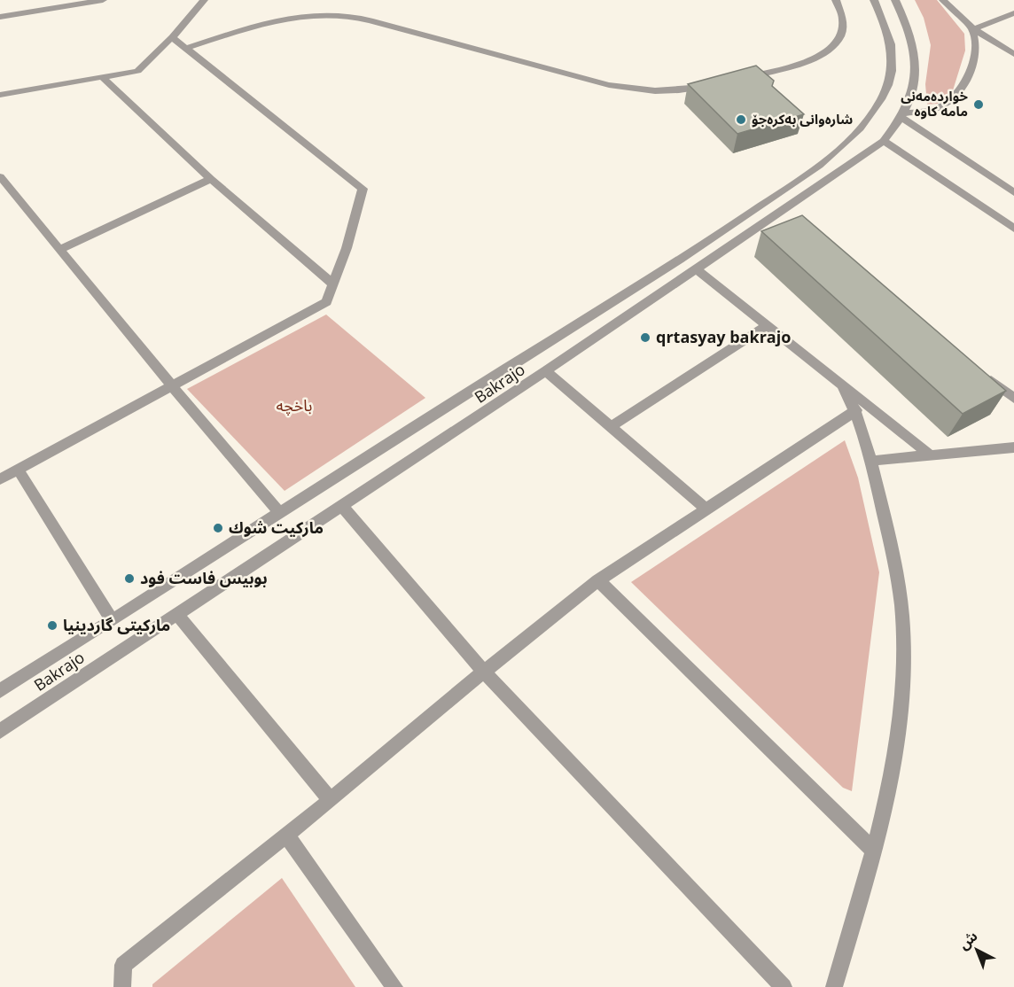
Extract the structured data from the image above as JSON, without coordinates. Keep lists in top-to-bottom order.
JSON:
{
  "streets": {
    "street": ["Bakrajo"]
  },
  "parks": ["باخچە"],
  "places": [
    "خواردەمەنی مامە کاوە",
    "شارەوانی بەکرەجۆ",
    "qrtasyay bakrajo",
    "ماركيت شوك",
    "بوبيس فاست فود",
    "مارکیتی گاردینیا"
  ],
  "north": "top left"
}
